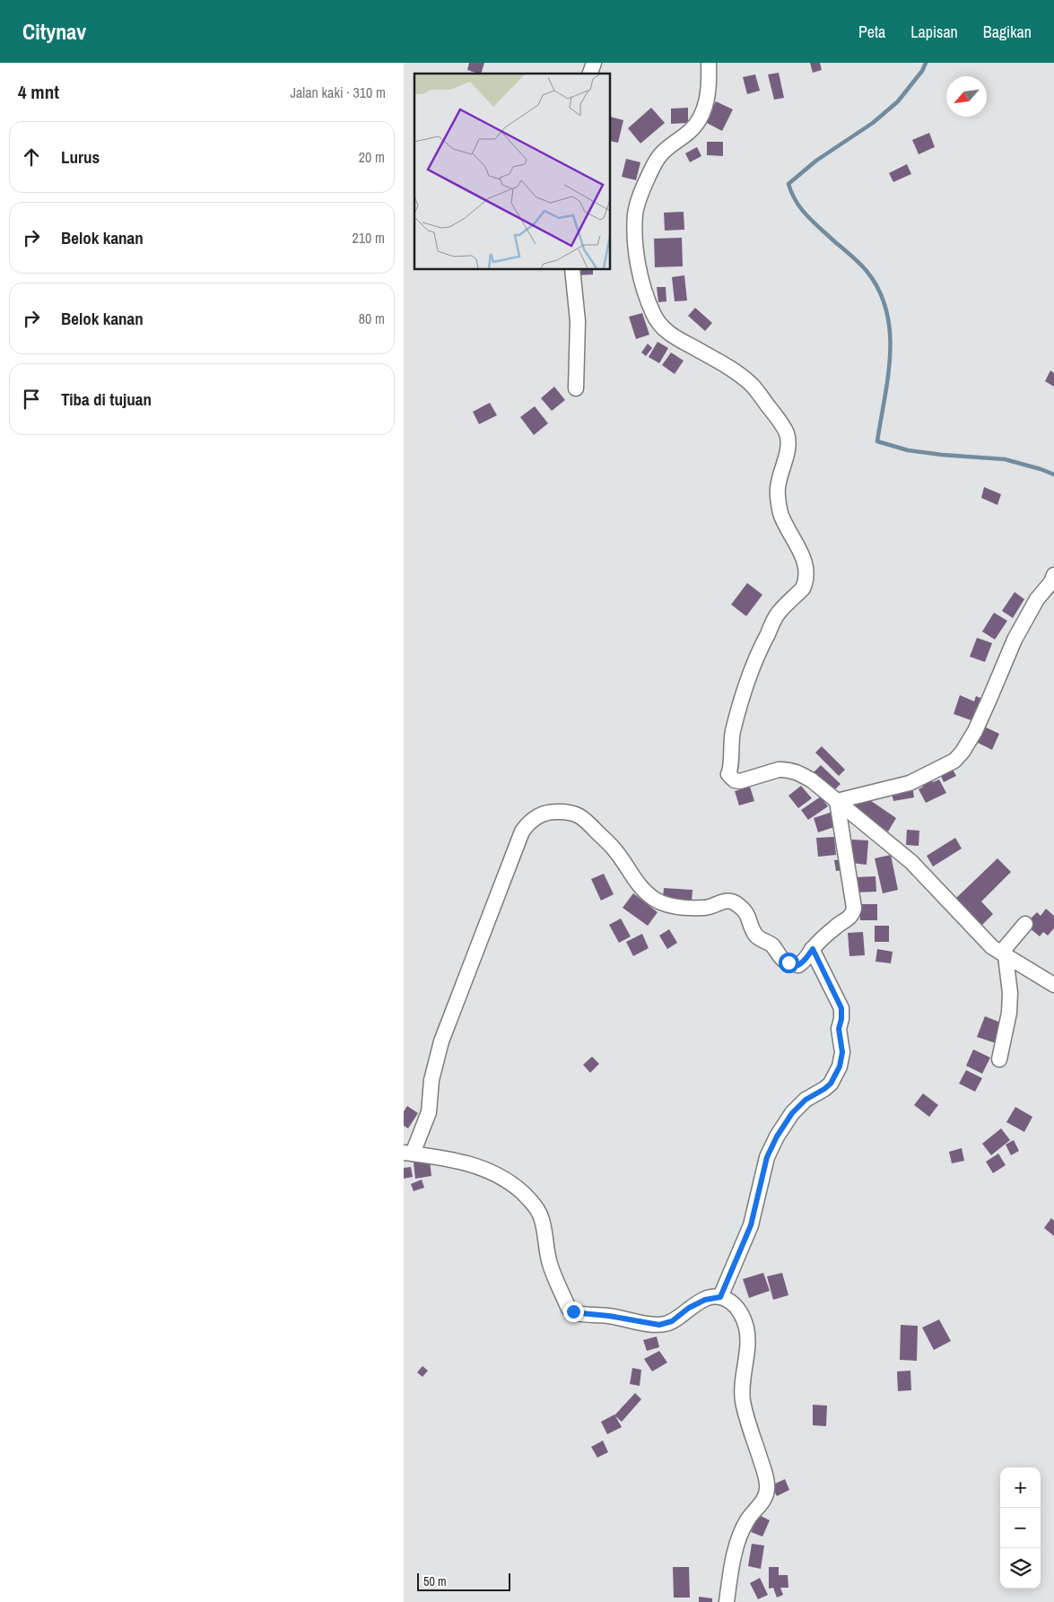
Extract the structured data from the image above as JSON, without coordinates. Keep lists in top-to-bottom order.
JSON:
{
  "scale_bar": "50 m",
  "north": "bottom left",
  "page": {
    "header": "Citynav",
    "nav": ["Peta", "Lapisan", "Bagikan"],
    "heading": ["4 mnt", "Jalan kaki · 310 m"],
    "list": [
      ["Lurus", "20 m"],
      ["Belok kanan", "210 m"],
      ["Belok kanan", "80 m"],
      "Tiba di tujuan"
    ],
    "map_buttons": ["+", "−"],
    "scale": "50 m"
  }
}
